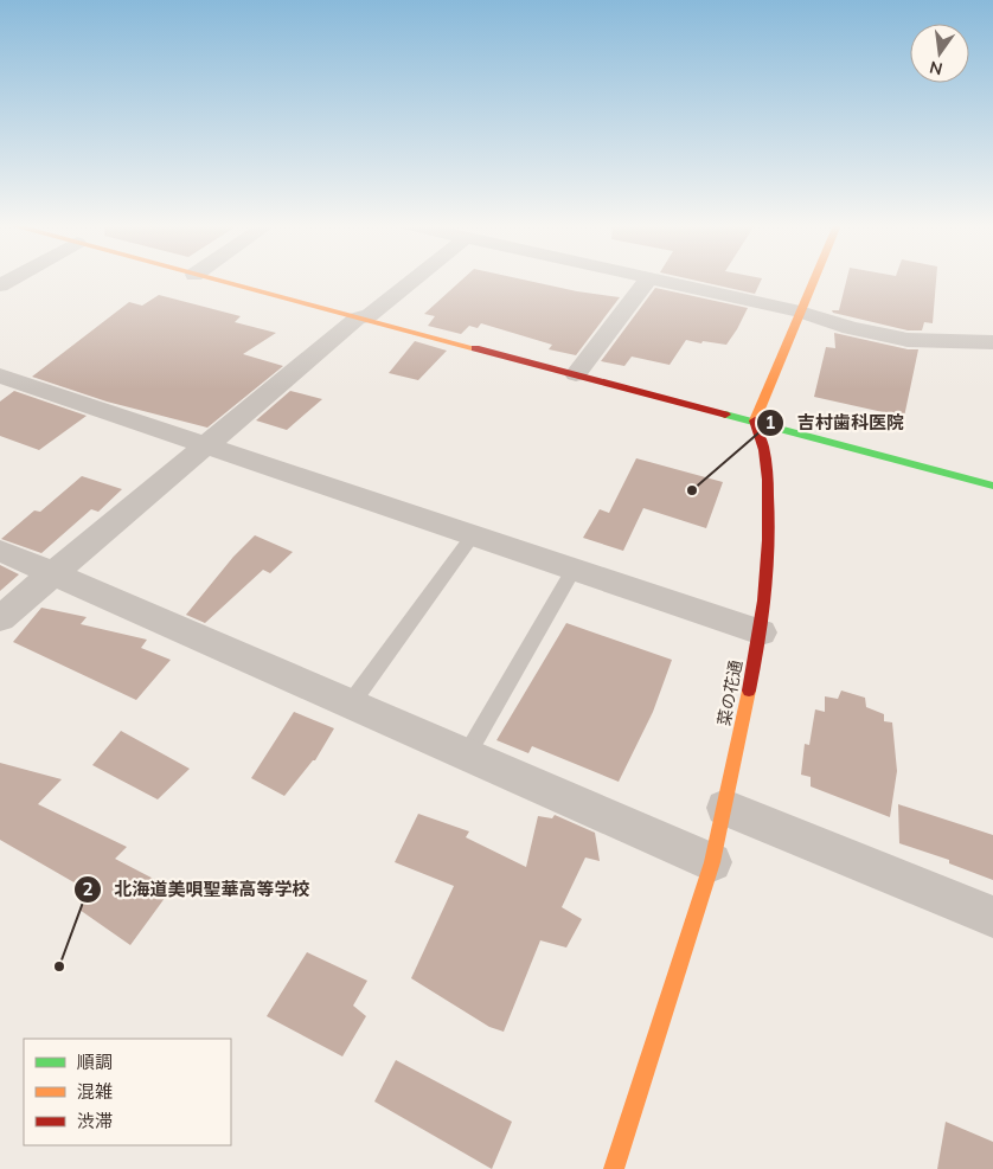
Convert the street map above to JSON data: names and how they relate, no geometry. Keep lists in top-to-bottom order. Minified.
{"streets":{"street":["菜の花通"]},"places":["吉村歯科医院","北海道美唄聖華高等学校"],"legend":["順調","混雑","渋滞"],"north":"bottom"}
